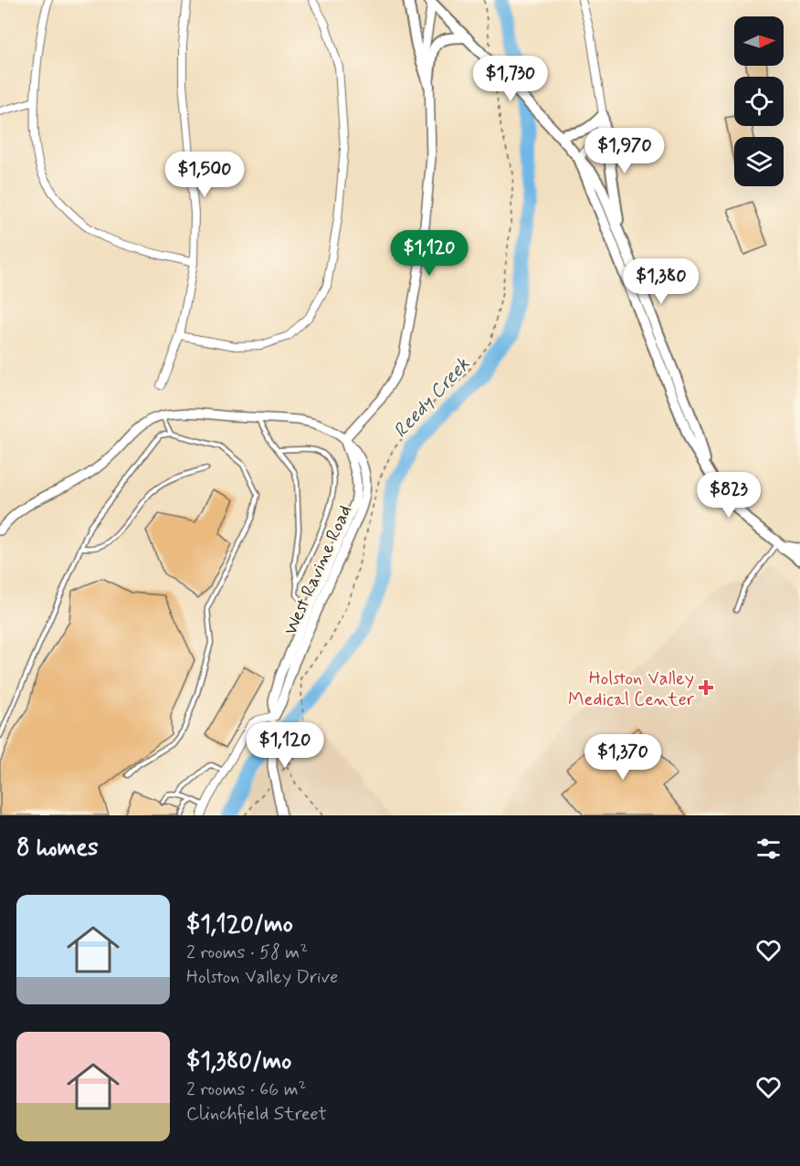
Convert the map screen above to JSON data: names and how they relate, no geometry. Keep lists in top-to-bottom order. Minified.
{"streets":{"street":["West Ravine Road"]},"water":["Reedy Creek"],"places":{"health":["Holston Valley Medical Center"]},"north":"right","page":{"price":["$1,730","$1,970","$1,500","$1,120","$1,380","$823","$1,120","$1,370"],"heading":"8 homes","list":[{"name":"$1,120/mo","note":"2 rooms · 58 m² · Holston Valley Drive"},{"name":"$1,380/mo","note":"2 rooms · 66 m² · Clinchfield Street"}]}}
